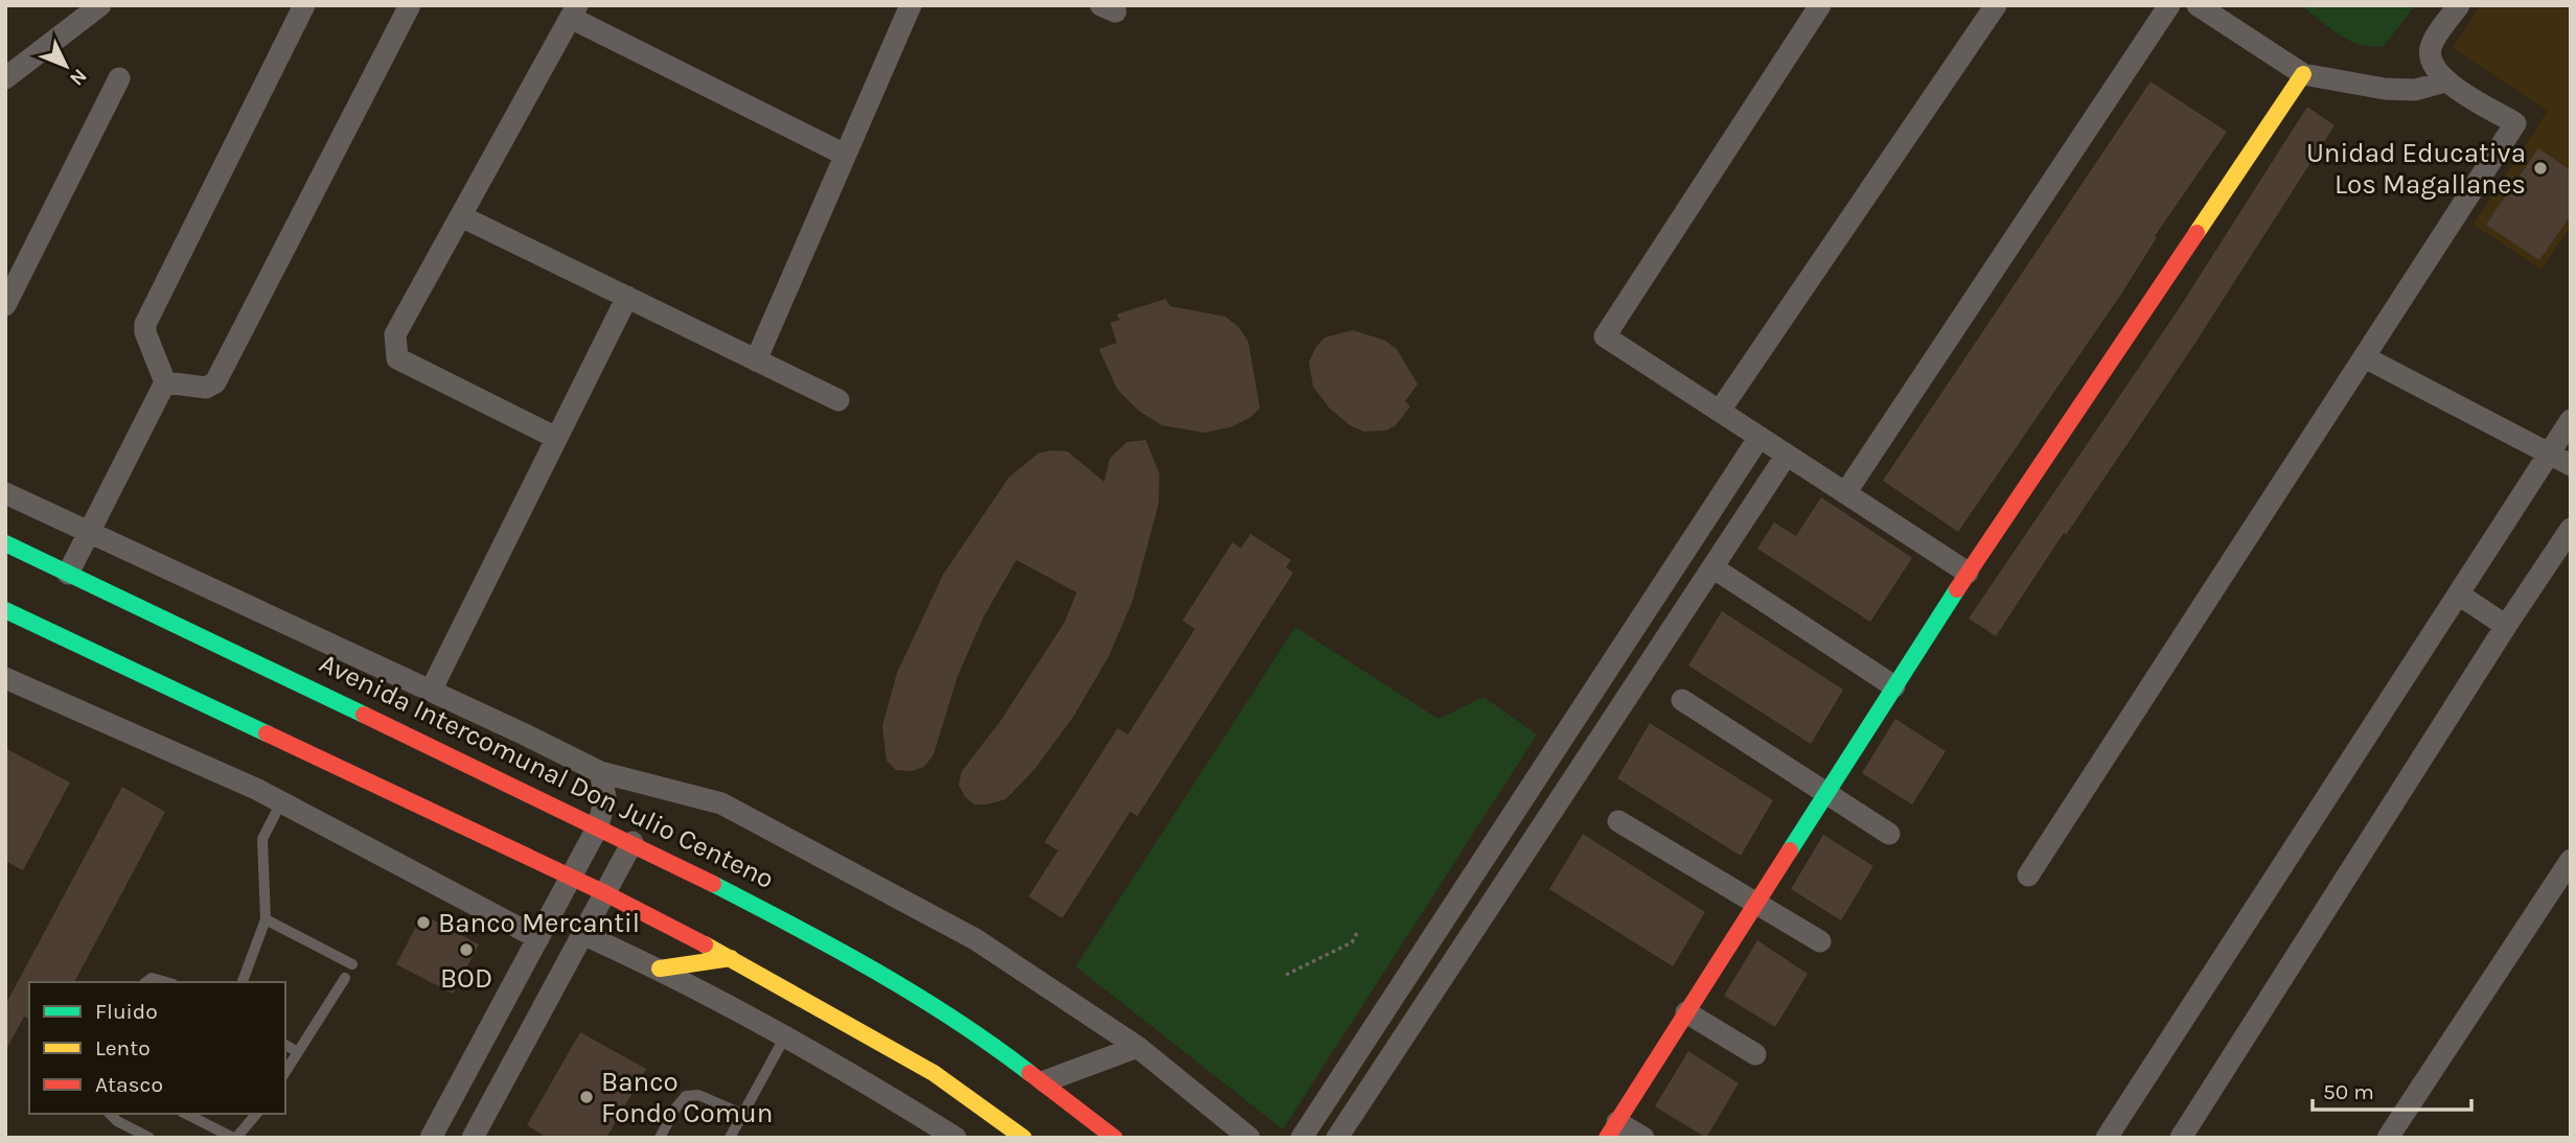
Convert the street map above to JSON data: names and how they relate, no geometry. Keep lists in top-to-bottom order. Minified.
{"streets":{"main road":["Avenida Intercomunal Don Julio Centeno"]},"places":["Unidad Educativa Los Magallanes","Banco Mercantil","BOD","Banco Fondo Comun"],"legend":["Fluido","Lento","Atasco"],"scale_bar":"50 m","north":"bottom right"}
